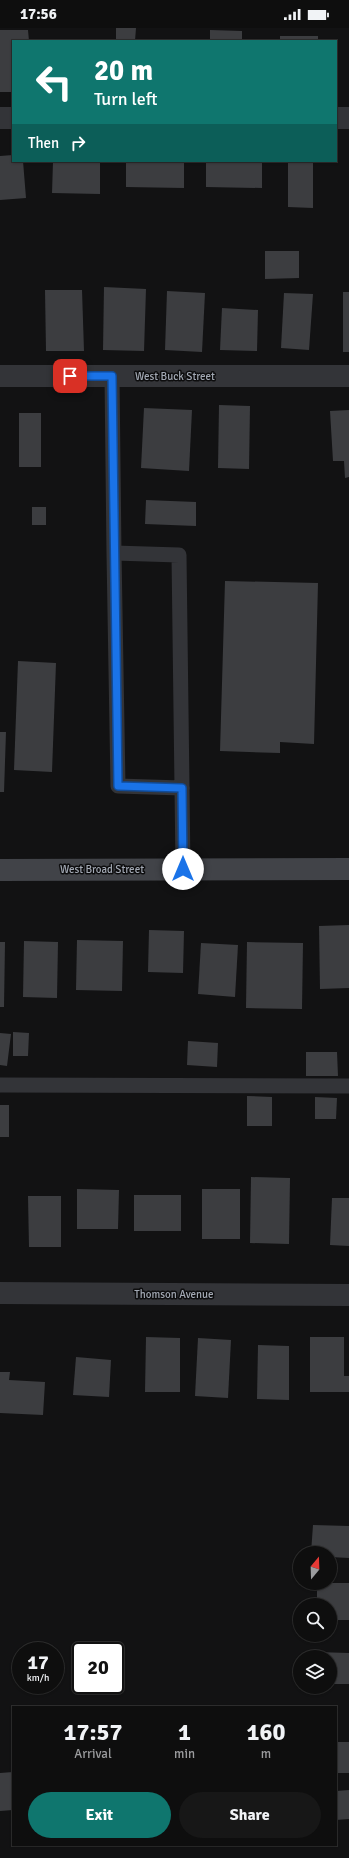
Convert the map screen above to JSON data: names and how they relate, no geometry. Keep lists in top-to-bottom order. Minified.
{"streets":{"main road":["West Broad Street"],"street":["West Buck Street","Thomson Avenue"]},"north":"top","page":{"status":"17:56","turn":["20 m","Turn left"],"then":"Then","speed":"17 km/h","limit":"20","eta":["17:57","Arrival","1","min","160","m"],"buttons":["Exit","Share"]}}
